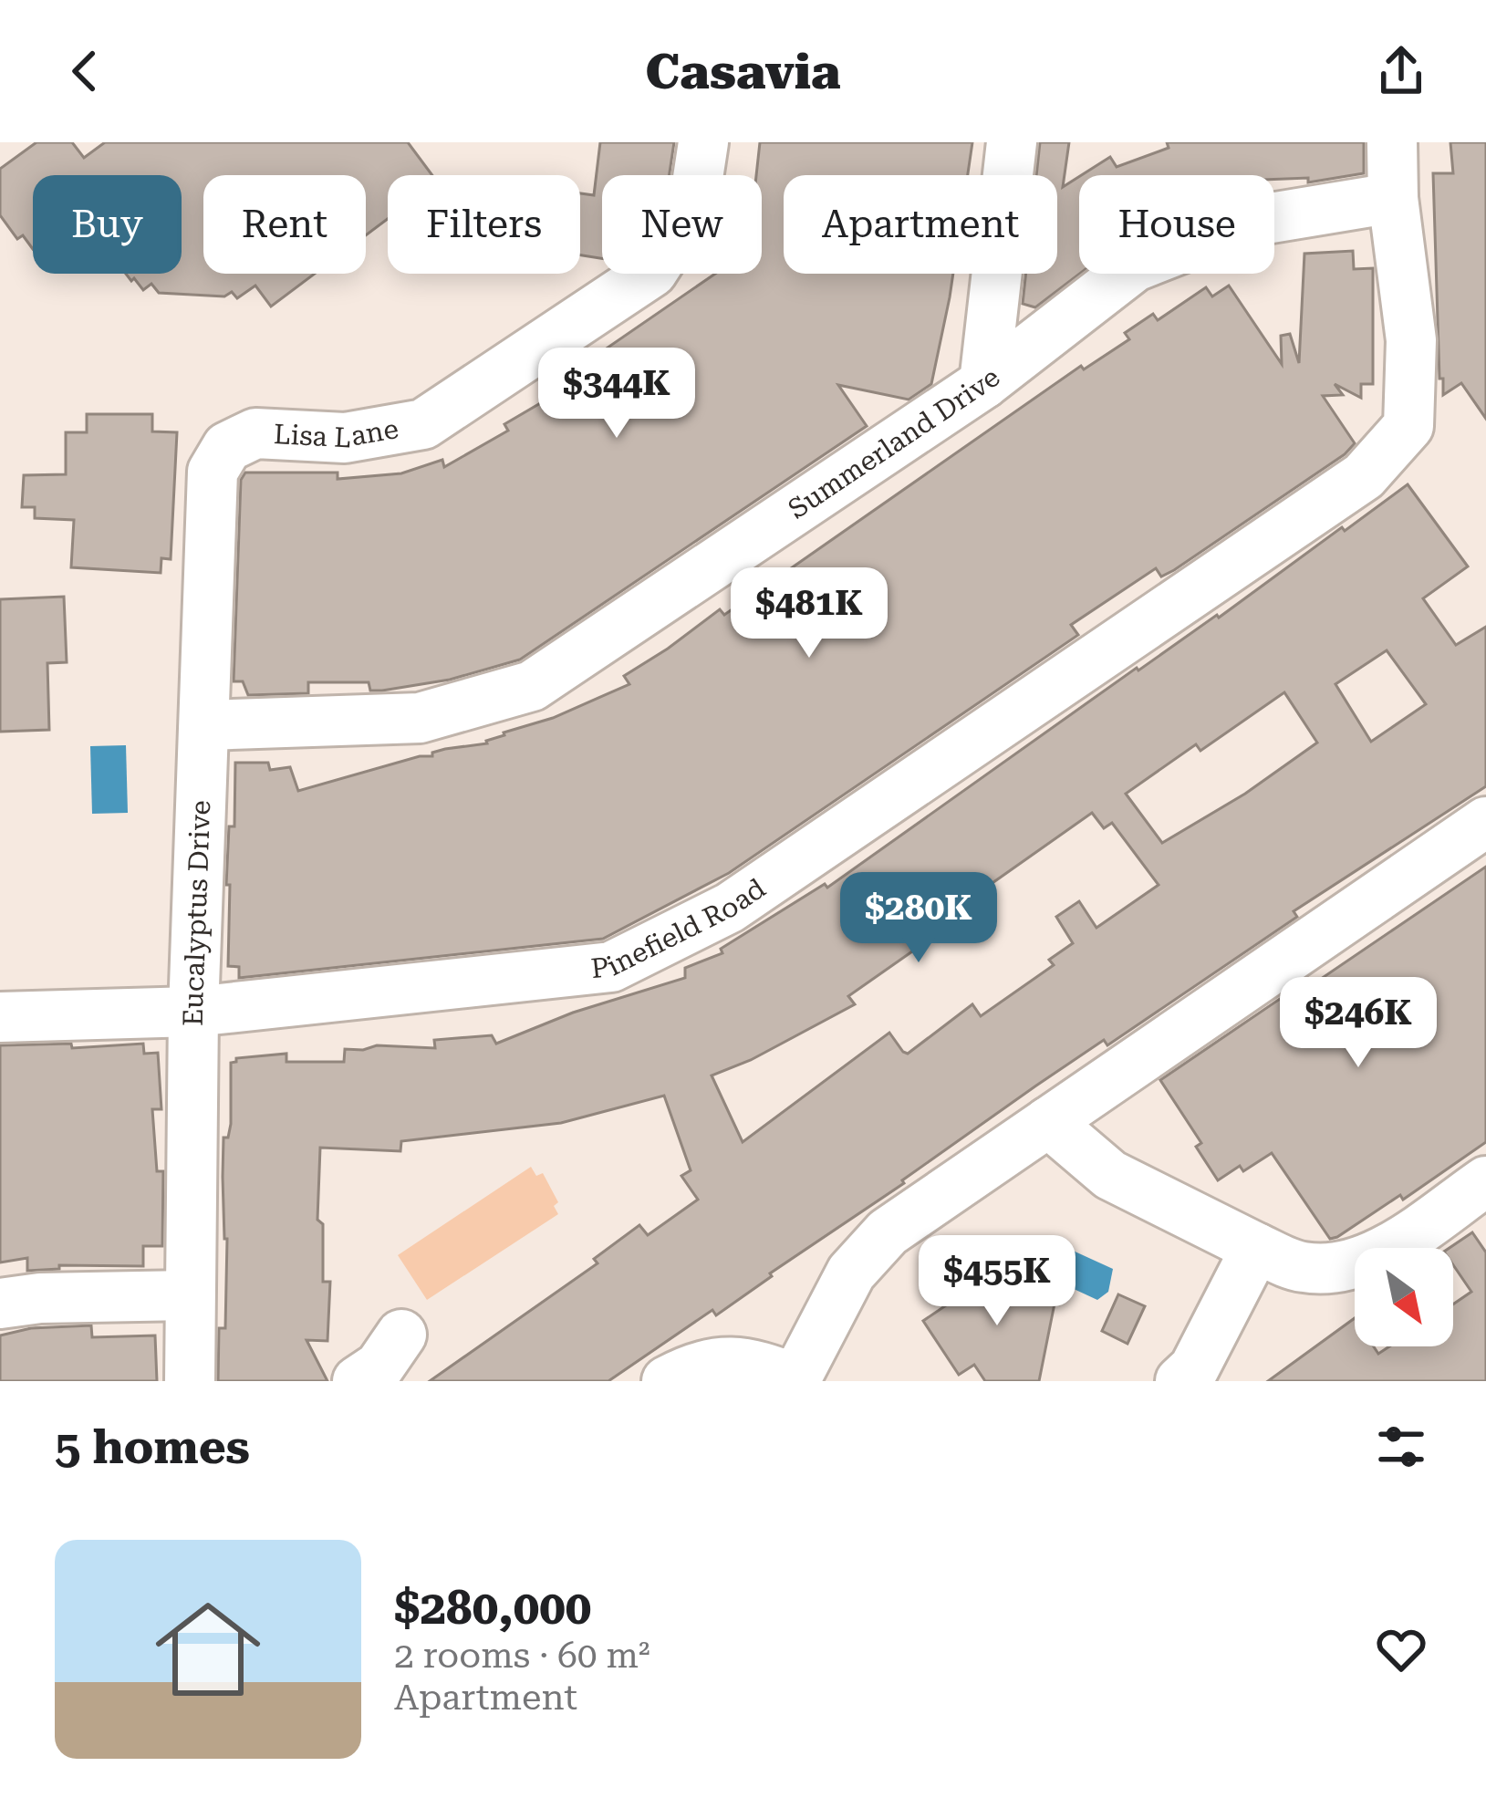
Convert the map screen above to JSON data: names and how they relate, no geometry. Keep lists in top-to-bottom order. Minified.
{"streets":{"lane":["Lisa Lane","Summerland Drive","Eucalyptus Drive","Pinefield Road"]},"crossings":[["Lisa Lane","Eucalyptus Drive"],["Summerland Drive","Eucalyptus Drive"],["Summerland Drive","Pinefield Road"],["Eucalyptus Drive","Pinefield Road"]],"north":"bottom right","page":{"header":"Casavia","chip":["Buy","Rent","Filters","New","Apartment","House"],"price":["$344K","$481K","$280K","$246K","$455K"],"heading":"5 homes","list":[{"name":"$280,000","note":"2 rooms · 60 m² · Apartment"}]}}
